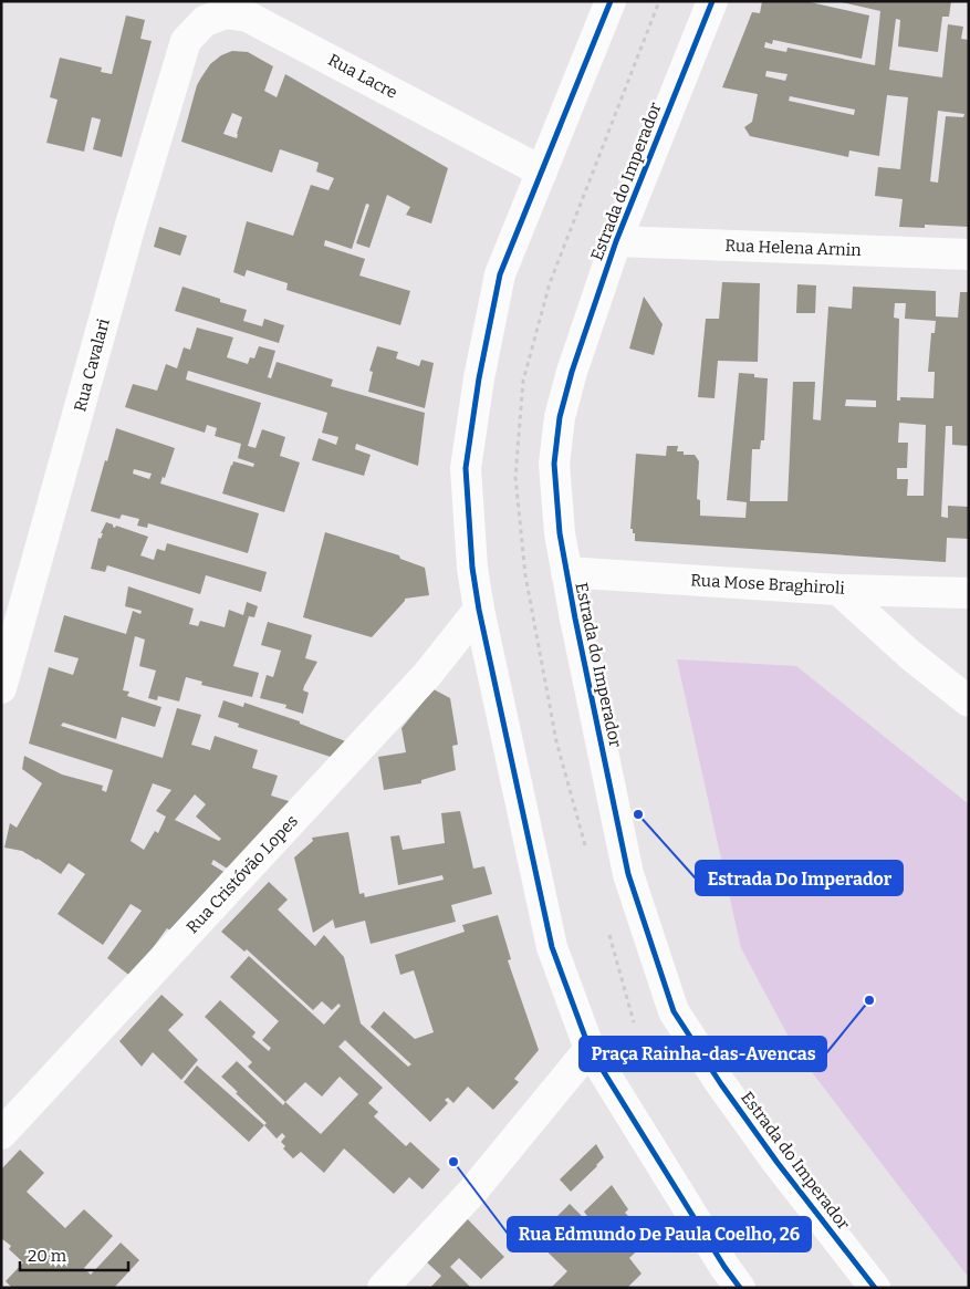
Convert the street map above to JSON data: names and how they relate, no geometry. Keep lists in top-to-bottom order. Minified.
{"streets":{"street":["Rua Lacre","Estrada do Imperador","Rua Helena Arnin","Rua Cavalari","Rua Mose Braghiroli","Rua Cristóvão Lopes"]},"crossings":[["Rua Lacre","Rua Cavalari"],["Estrada do Imperador","Rua Helena Arnin"],["Estrada do Imperador","Rua Mose Braghiroli"]],"places":["Estrada Do Imperador","Praça Rainha-das-Avencas","Rua Edmundo De Paula Coelho, 26"],"scale_bar":"20 m"}
